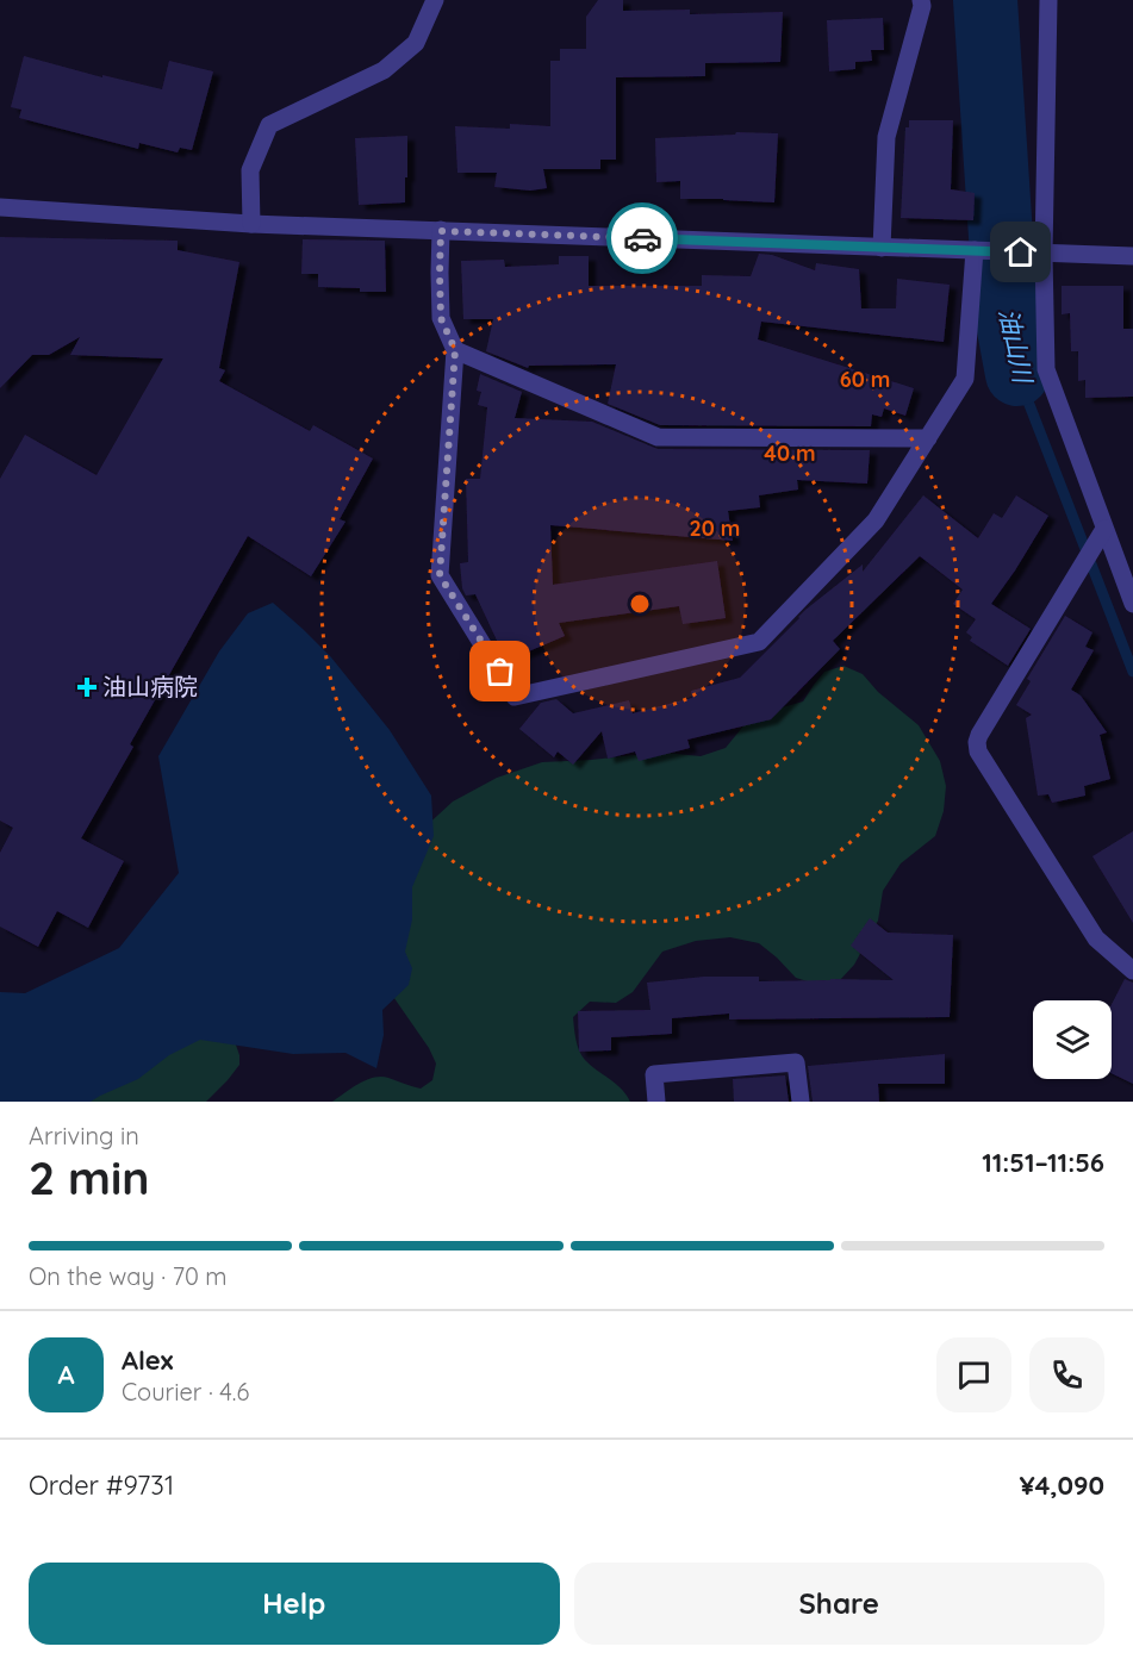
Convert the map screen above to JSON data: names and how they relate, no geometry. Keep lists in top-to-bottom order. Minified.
{"water":["油山川"],"places":{"health":["油山病院"]},"page":{"heading":["2 min","Arriving in","11:51–11:56"],"panel":["Alex","Courier · 4.6","Order #9731","¥4,090"],"bar":"On the way · 70 m","round":"A","buttons":["Help","Share"]},"rings":["60 m","40 m","20 m"]}
